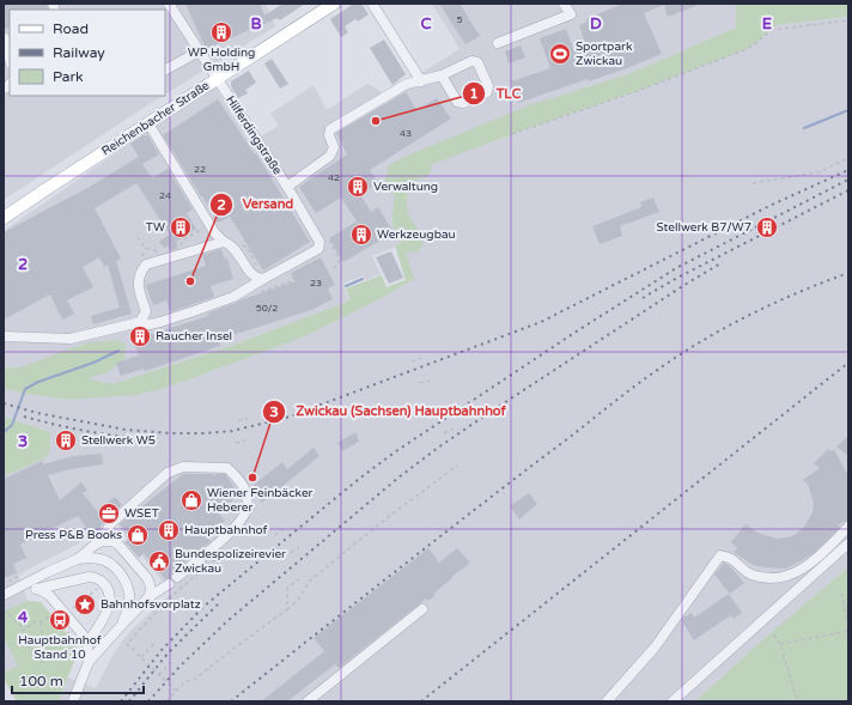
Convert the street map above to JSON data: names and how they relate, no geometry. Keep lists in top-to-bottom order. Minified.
{"streets":{"main road":["Reichenbacher Straße"],"street":["Hilferdingstraße"]},"crossings":[["Reichenbacher Straße","Hilferdingstraße"]],"places":{"building":["WP Holding GmbH","Verwaltung","TW","Stellwerk B7/W7","Werkzeugbau","Raucher Insel","Stellwerk W5","Hauptbahnhof"],"sports":["Sportpark Zwickau"],"other":["TLC","Versand","Zwickau (Sachsen) Hauptbahnhof"],"shop":["Wiener Feinbäcker Heberer","Press P&B Books"],"office":["WSET"],"public building":["Bundespolizeirevier Zwickau"],"place":["Bahnhofsvorplatz"],"bus stop":["Hauptbahnhof Stand 10"]},"house_numbers":["5","43","22","42","24","23","50/2"],"legend":["Road","Railway","Park"],"scale_bar":"100 m","grid":{"columns":["B","C","D","E"],"rows":["2","3","4"]}}
